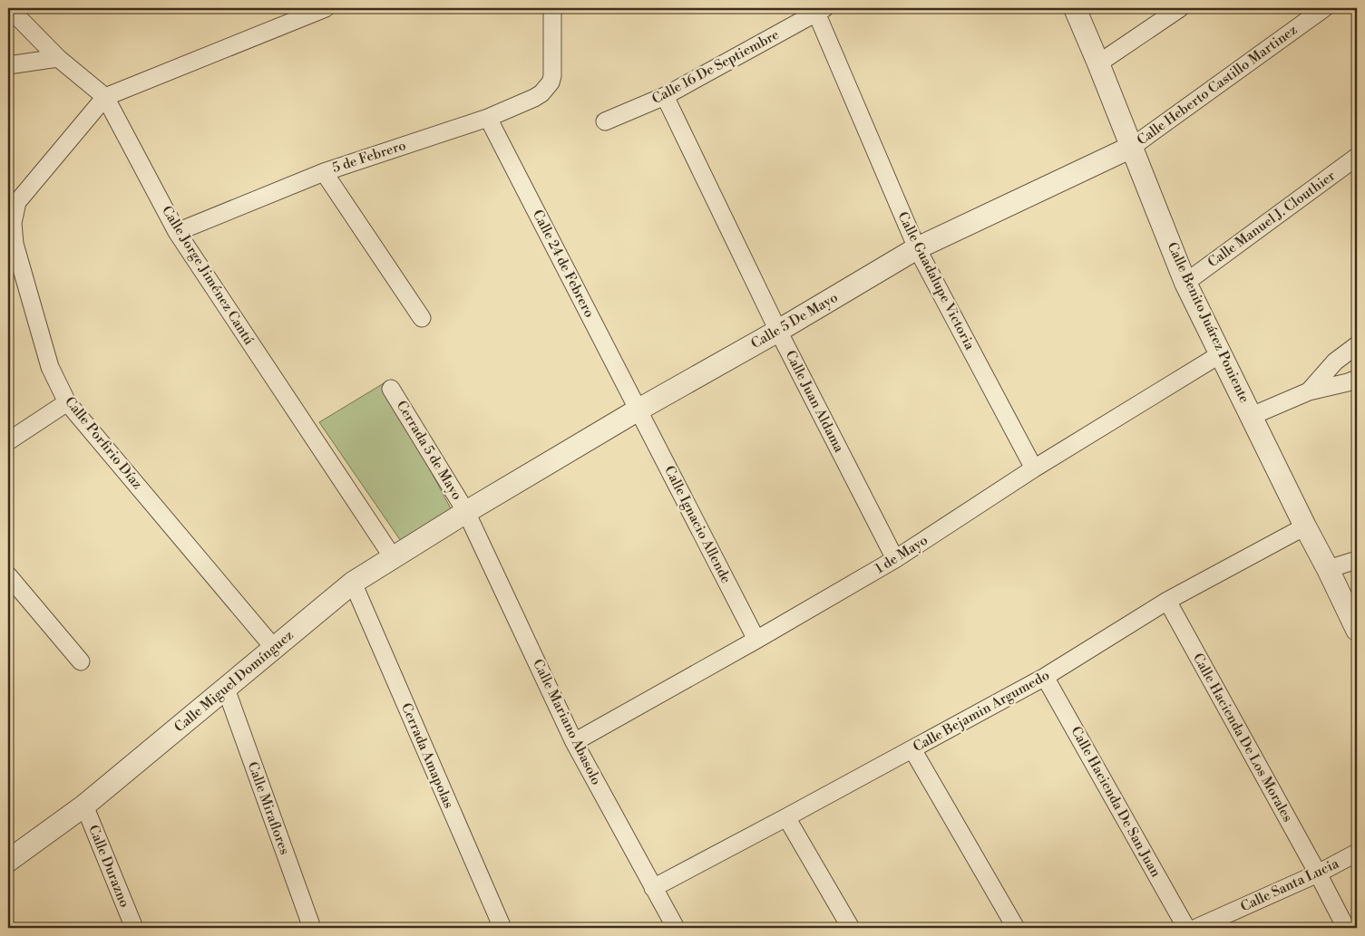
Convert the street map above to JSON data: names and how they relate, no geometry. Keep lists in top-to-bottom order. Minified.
{"streets":{"street":["Calle 16 De Septiembre","Calle Heberto Castillo Martinez","5 de Febrero","Calle Manuel J. Clouthier","Calle 24 de Febrero","Calle Jorge Jiménez Cantú","Calle Guadalupe Victoria","Calle 5 De Mayo","Calle Benito Juárez Poniente","Calle Juan Aldama","Calle Porfirio Díaz","Cerrada 5 de Mayo","Calle Ignacio Allende","1 de Mayo","Calle Miguel Domínguez","Calle Bejamin Argumedo","Calle Mariano Abasolo","Calle Hacienda De Los Morales","Cerrada Amapolas","Calle Hacienda De San Juan","Calle Miraflores","Calle Durazno","Calle Santa Lucia"]},"crossings":[["Calle 16 De Septiembre","Calle Guadalupe Victoria"],["Calle 16 De Septiembre","Calle Juan Aldama"],["Calle Heberto Castillo Martinez","Calle 5 De Mayo"],["Calle Heberto Castillo Martinez","Calle Benito Juárez Poniente"],["5 de Febrero","Calle 24 de Febrero"],["5 de Febrero","Calle Jorge Jiménez Cantú"],["Calle Manuel J. Clouthier","Calle Benito Juárez Poniente"],["Calle 24 de Febrero","Calle 5 De Mayo"],["Calle 24 de Febrero","Calle Ignacio Allende"],["Calle Jorge Jiménez Cantú","Calle Porfirio Díaz"],["Calle Jorge Jiménez Cantú","Calle Miguel Domínguez"],["Calle Guadalupe Victoria","Calle 5 De Mayo"],["Calle Guadalupe Victoria","1 de Mayo"],["Calle 5 De Mayo","Calle Benito Juárez Poniente"],["Calle 5 De Mayo","Calle Juan Aldama"],["Calle 5 De Mayo","Cerrada 5 de Mayo"],["Calle 5 De Mayo","Calle Ignacio Allende"],["Calle 5 De Mayo","Calle Miguel Domínguez"],["Calle 5 De Mayo","Calle Mariano Abasolo"],["Calle Benito Juárez Poniente","1 de Mayo"],["Calle Benito Juárez Poniente","Calle Bejamin Argumedo"],["Calle Juan Aldama","1 de Mayo"],["Calle Porfirio Díaz","Calle Miguel Domínguez"],["Cerrada 5 de Mayo","Calle Miguel Domínguez"],["Cerrada 5 de Mayo","Calle Mariano Abasolo"],["Calle Ignacio Allende","1 de Mayo"],["1 de Mayo","Calle Mariano Abasolo"],["Calle Miguel Domínguez","Calle Mariano Abasolo"],["Calle Miguel Domínguez","Cerrada Amapolas"],["Calle Miguel Domínguez","Calle Miraflores"],["Calle Miguel Domínguez","Calle Durazno"],["Calle Bejamin Argumedo","Calle Mariano Abasolo"],["Calle Bejamin Argumedo","Calle Hacienda De Los Morales"],["Calle Bejamin Argumedo","Calle Hacienda De San Juan"],["Calle Hacienda De Los Morales","Calle Santa Lucia"]]}
